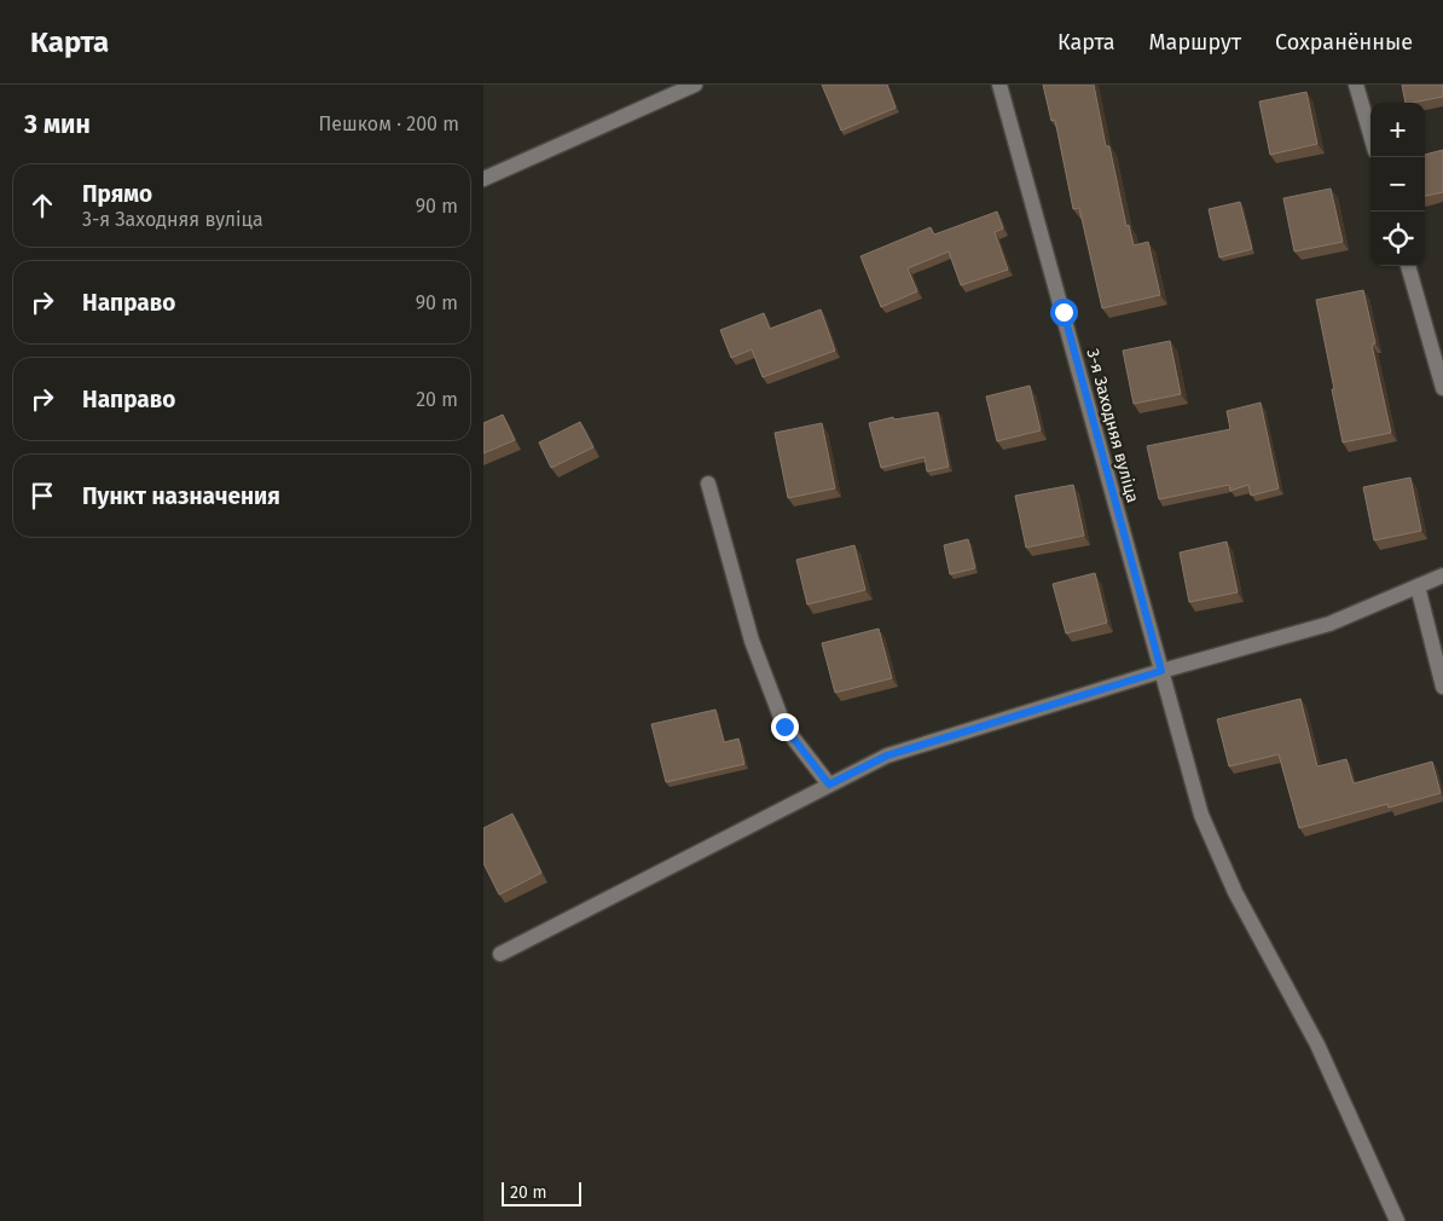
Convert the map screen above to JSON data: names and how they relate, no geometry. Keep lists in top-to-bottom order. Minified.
{"streets":{"street":["3-я Заходняя вуліца"]},"scale_bar":"20 m","page":{"header":"Карта","nav":["Карта","Маршрут","Сохранённые"],"heading":["3 мин","Пешком · 200 m"],"map_buttons":["+","−"],"list":[["Прямо","3-я Заходняя вуліца","90 m"],["Направо","90 m"],["Направо","20 m"],"Пункт назначения"],"scale":"20 m"}}
